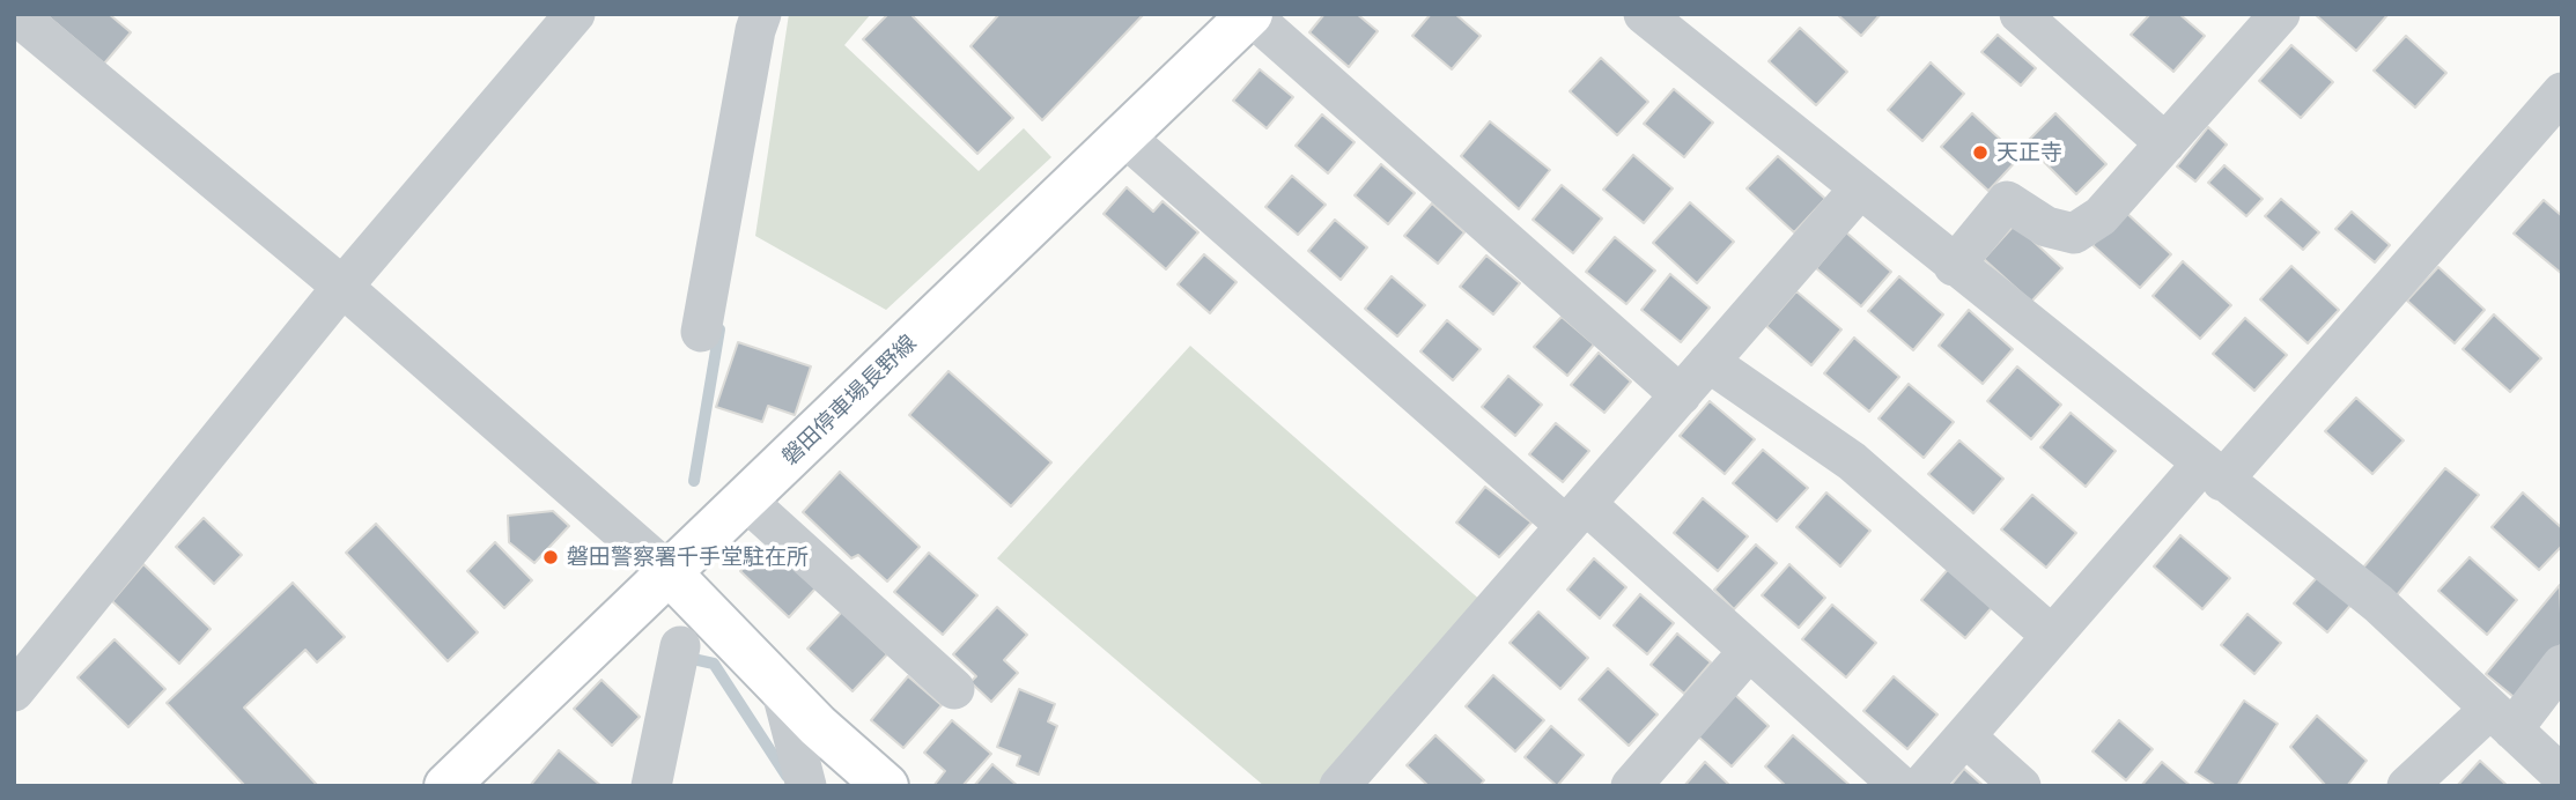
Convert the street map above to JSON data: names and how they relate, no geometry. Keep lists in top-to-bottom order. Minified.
{"streets":{"main road":["磐田停車場長野線"]},"places":["天正寺","磐田警察署千手堂駐在所"]}
